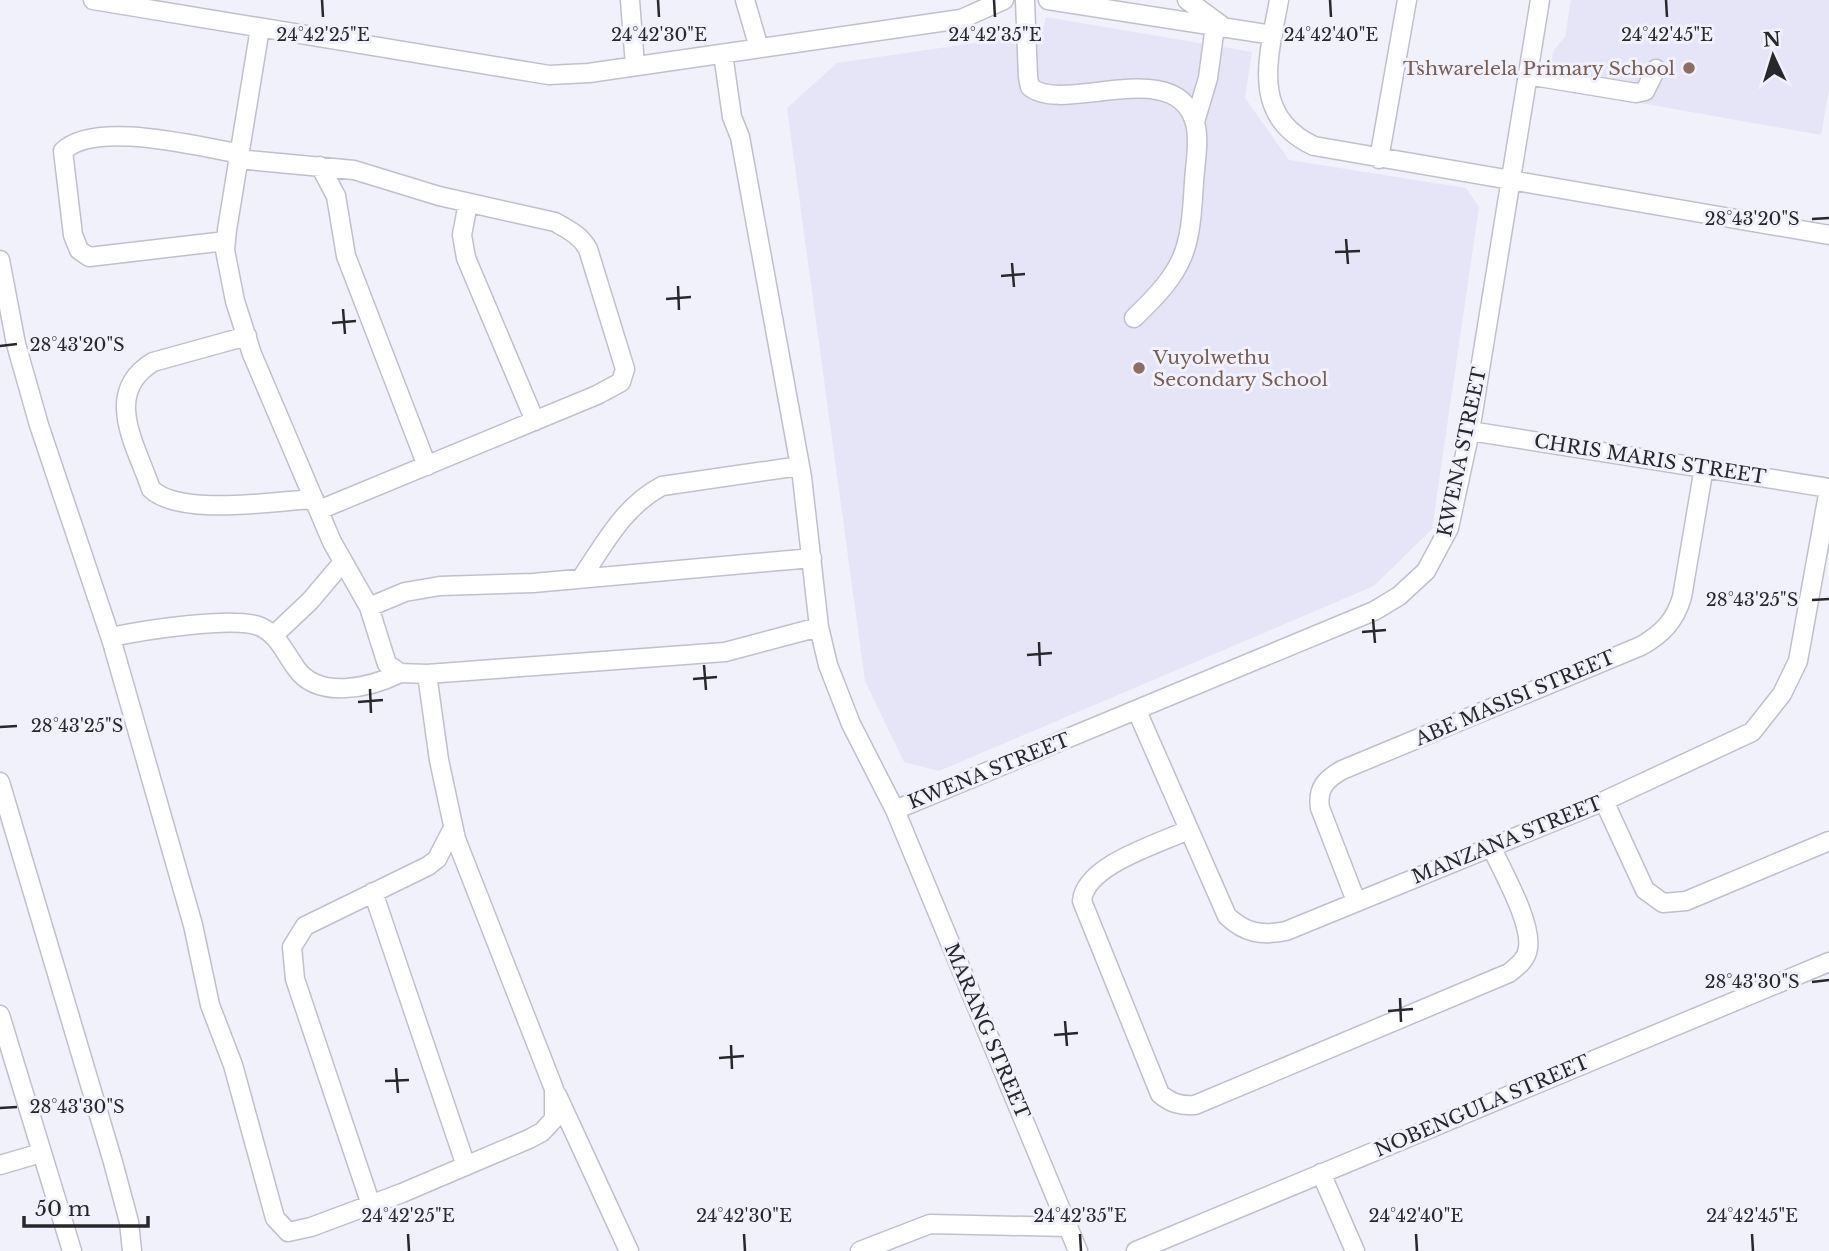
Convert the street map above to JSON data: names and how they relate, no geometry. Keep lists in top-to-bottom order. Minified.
{"streets":{"street":["KWENA STREET","CHRIS MARIS STREET","ABE MASISI STREET","MANZANA STREET","MARANG STREET","NOBENGULA STREET"]},"crossings":[["KWENA STREET","CHRIS MARIS STREET"],["KWENA STREET","MANZANA STREET"],["KWENA STREET","MARANG STREET"],["CHRIS MARIS STREET","ABE MASISI STREET"],["CHRIS MARIS STREET","MANZANA STREET"],["ABE MASISI STREET","MANZANA STREET"]],"places":["Tshwarelela Primary School","Vuyolwethu Secondary School"],"scale_bar":"50 m","north":"top","coordinates":["24°42'25\"E","24°42'30\"E","24°42'35\"E","24°42'40\"E","24°42'45\"E","28°43'20\"S","28°43'25\"S","28°43'30\"S"]}
